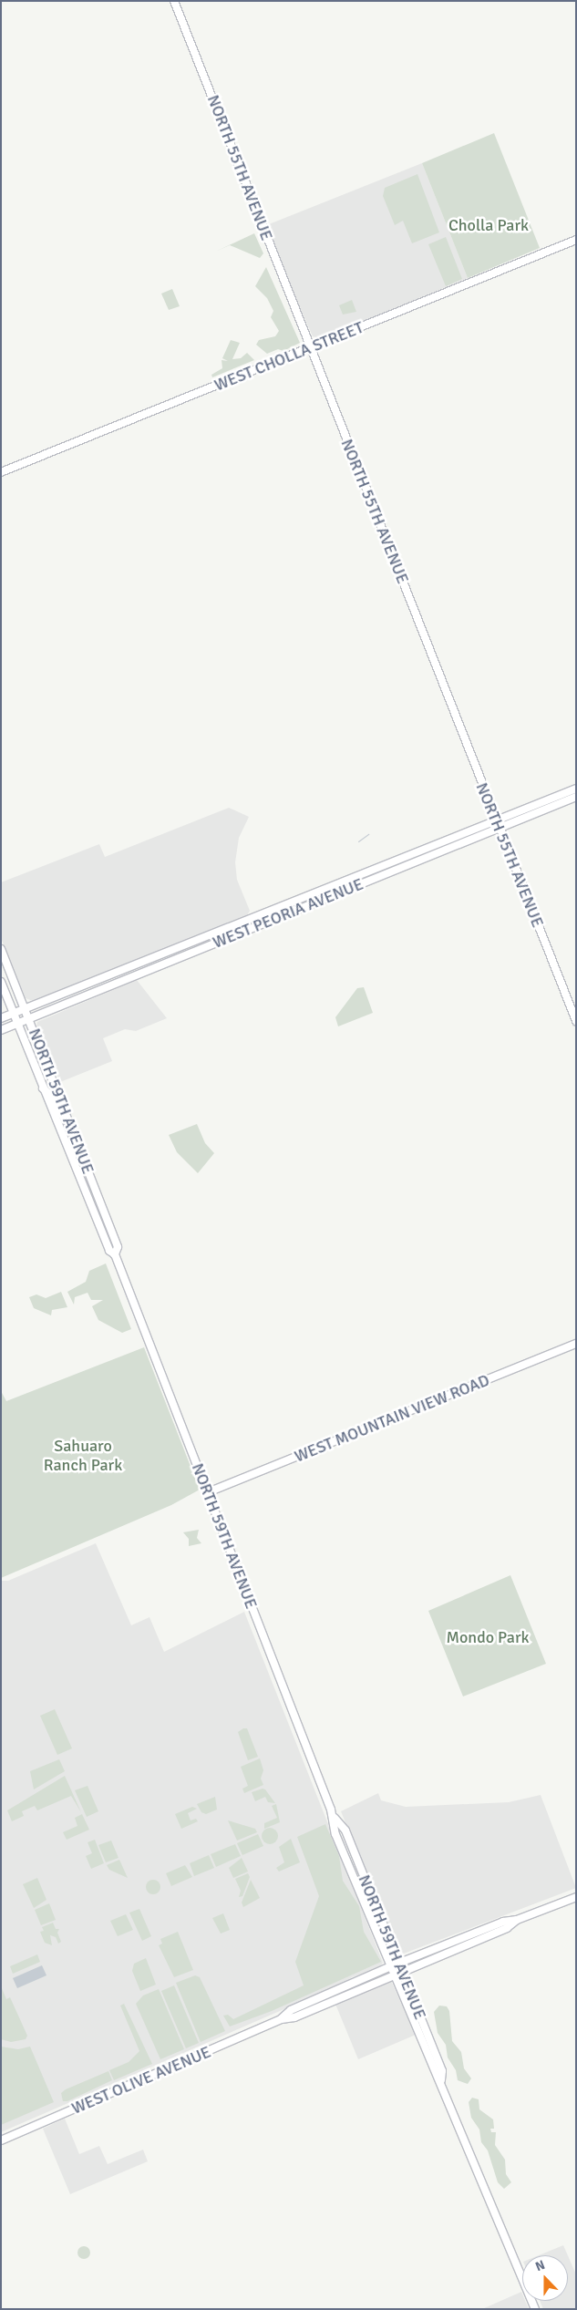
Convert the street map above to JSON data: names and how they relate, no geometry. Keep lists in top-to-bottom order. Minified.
{"streets":{"main road":["NORTH 55TH AVENUE","WEST CHOLLA STREET","WEST PEORIA AVENUE","NORTH 59TH AVENUE","WEST MOUNTAIN VIEW ROAD","WEST OLIVE AVENUE"]},"crossings":[["NORTH 55TH AVENUE","WEST CHOLLA STREET"],["NORTH 55TH AVENUE","WEST PEORIA AVENUE"],["WEST PEORIA AVENUE","NORTH 59TH AVENUE"],["NORTH 59TH AVENUE","WEST MOUNTAIN VIEW ROAD"],["NORTH 59TH AVENUE","WEST OLIVE AVENUE"]],"parks":["Cholla Park","Sahuaro Ranch Park","Mondo Park"],"north":"top"}
